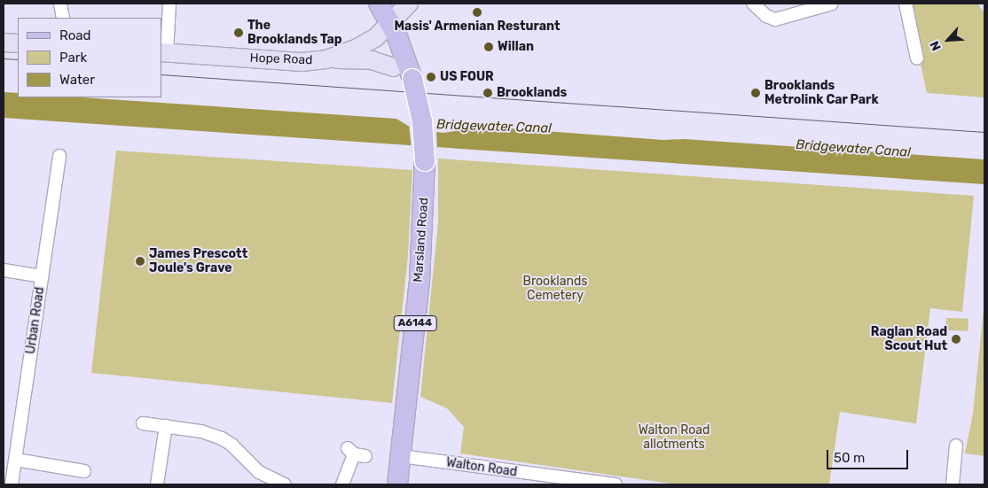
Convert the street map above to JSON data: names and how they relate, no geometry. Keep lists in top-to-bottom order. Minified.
{"streets":{"main road":["Marsland Road","A6144"],"street":["Hope Road","Urban Road","Walton Road"]},"crossings":[["Hope Road","Marsland Road"],["Marsland Road","Walton Road"]],"water":["Bridgewater Canal"],"parks":["Brooklands Cemetery","Walton Road allotments"],"places":["Masis' Armenian Resturant","The Brooklands Tap","Willan","US FOUR","Brooklands","Brooklands Metrolink Car Park","James Prescott Joule's Grave","Raglan Road Scout Hut"],"legend":["Road","Park","Water"],"scale_bar":"50 m","north":"bottom left"}
